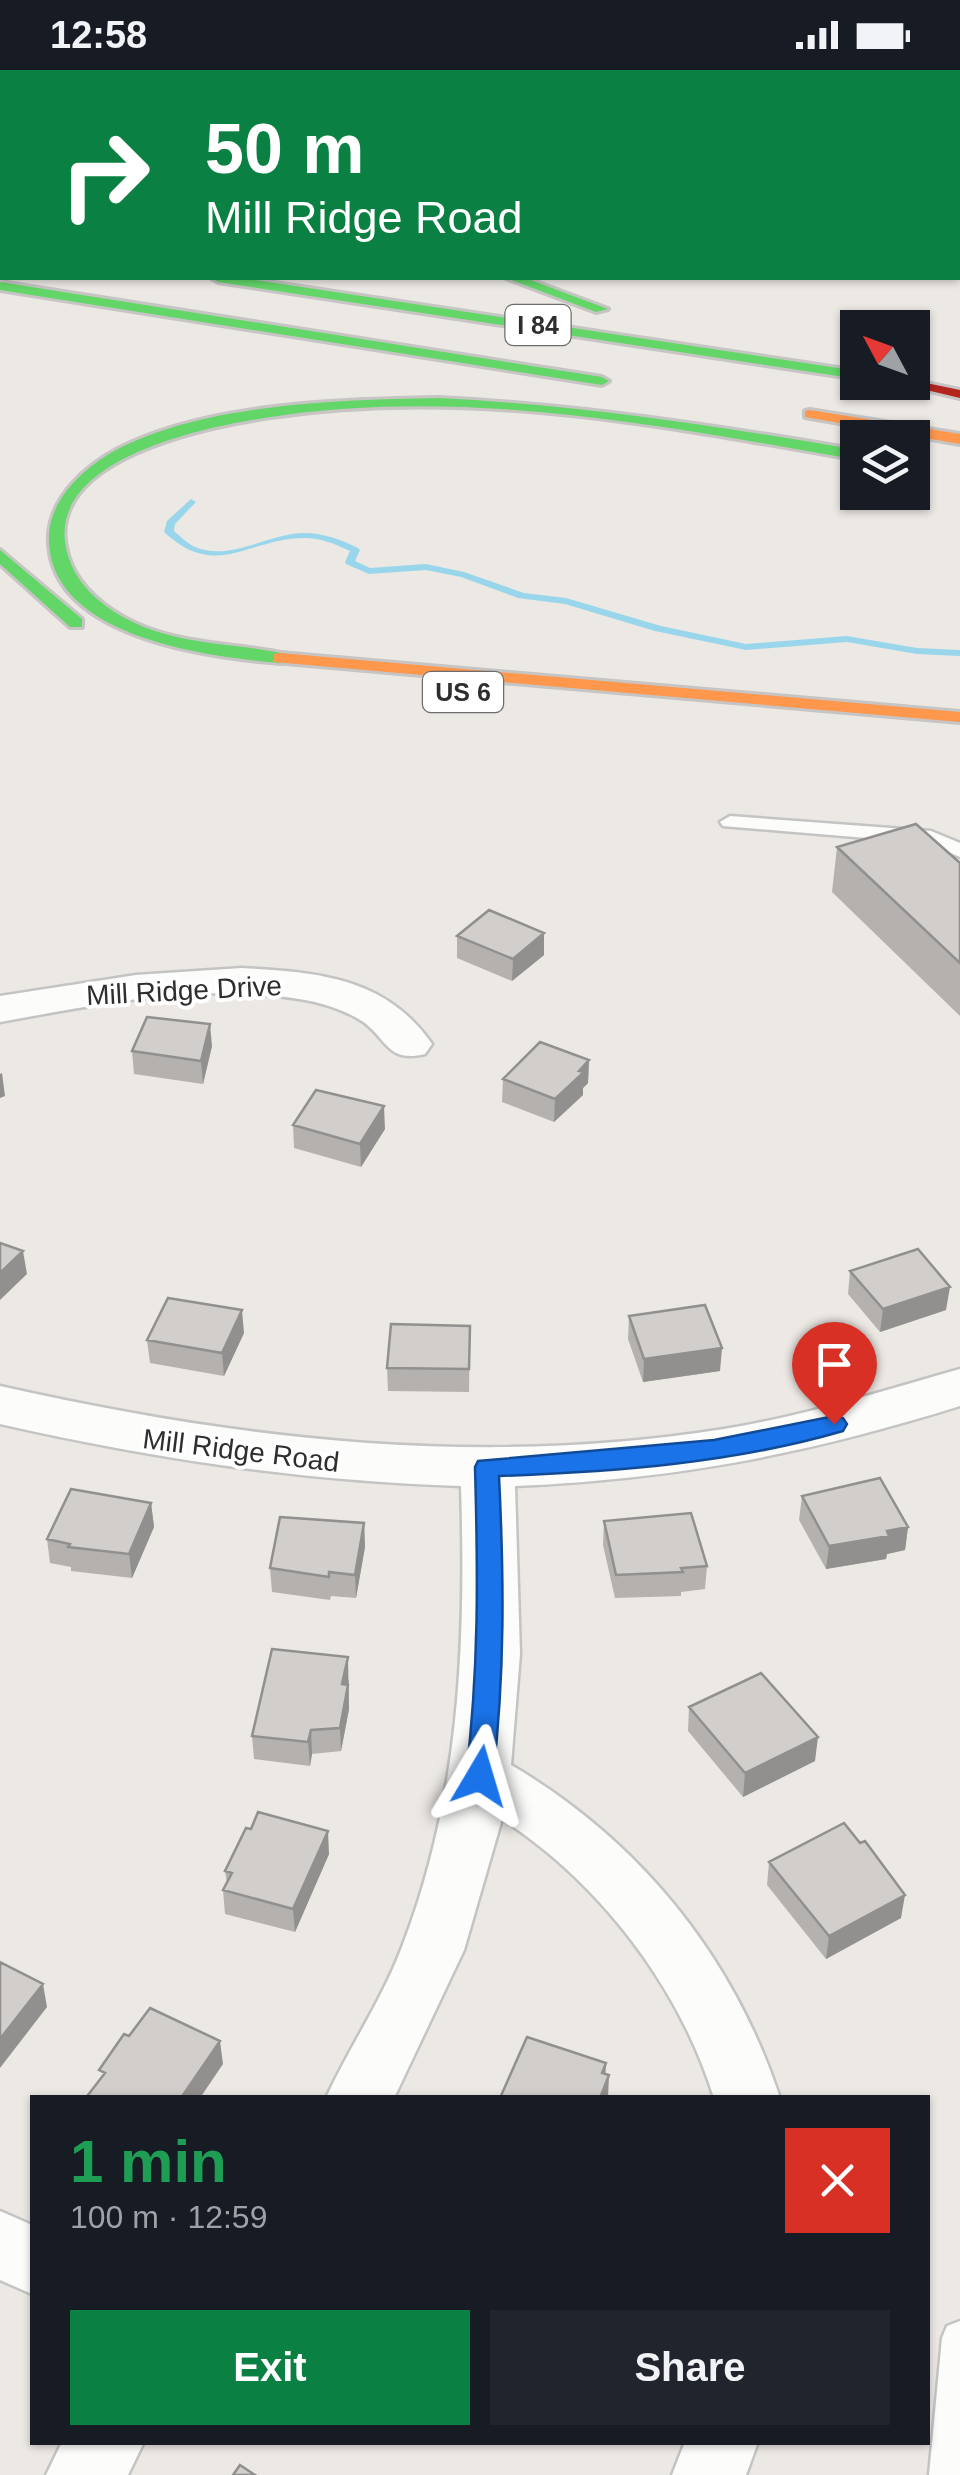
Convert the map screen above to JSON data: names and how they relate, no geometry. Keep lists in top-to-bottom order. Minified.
{"streets":{"highway":["I 84","US 6"],"street":["Mill Ridge Drive","Mill Ridge Road"]},"north":"top left","page":{"status":"12:58","turn":["50 m","Mill Ridge Road"],"heading":["1 min","100 m · 12:59"],"buttons":["Exit","Share"]}}
